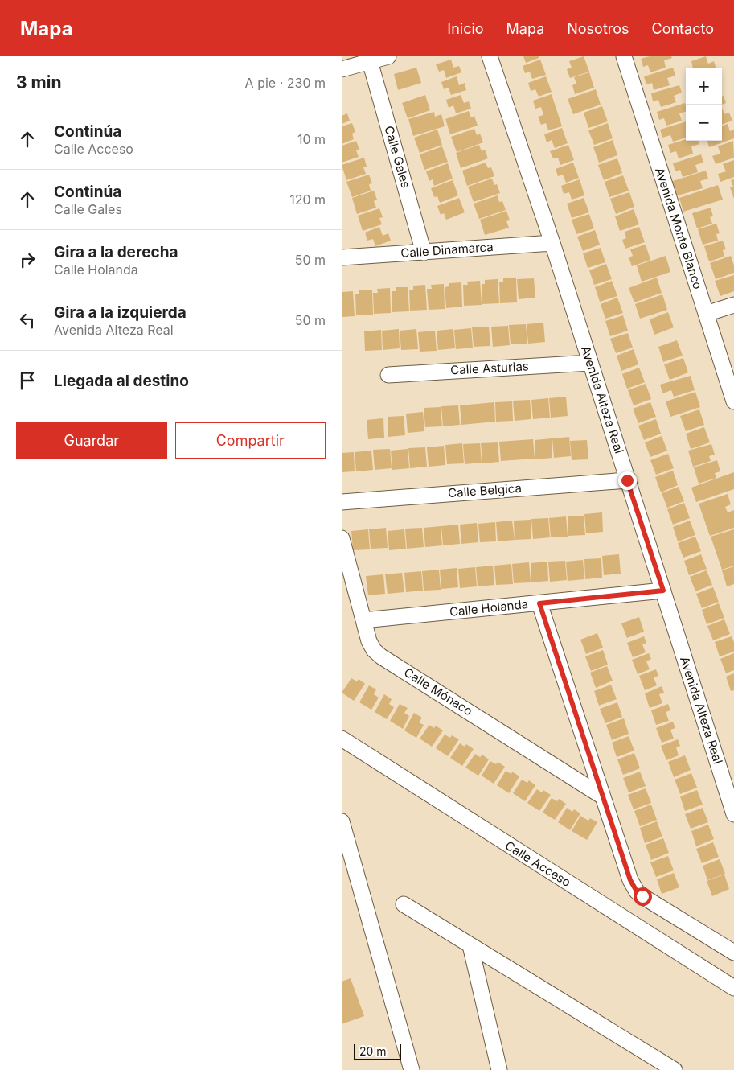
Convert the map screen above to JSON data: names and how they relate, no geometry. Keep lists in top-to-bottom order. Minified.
{"streets":{"street":["Calle Gales","Avenida Monte Blanco","Calle Dinamarca","Calle Asturias","Avenida Alteza Real","Calle Belgica","Calle Holanda","Calle Mónaco","Calle Acceso"]},"crossings":[["Calle Gales","Calle Dinamarca"],["Calle Dinamarca","Avenida Alteza Real"],["Calle Asturias","Avenida Alteza Real"],["Avenida Alteza Real","Calle Belgica"],["Avenida Alteza Real","Calle Holanda"],["Calle Holanda","Calle Mónaco"]],"scale_bar":"20 m","page":{"header":"Mapa","nav":["Inicio","Mapa","Nosotros","Contacto"],"heading":["3 min","A pie · 230 m"],"map_buttons":["+","−"],"list":[["Continúa","Calle Acceso","10 m"],["Continúa","Calle Gales","120 m"],["Gira a la derecha","Calle Holanda","50 m"],["Gira a la izquierda","Avenida Alteza Real","50 m"],"Llegada al destino"],"buttons":["Guardar","Compartir"],"scale":"20 m"}}
